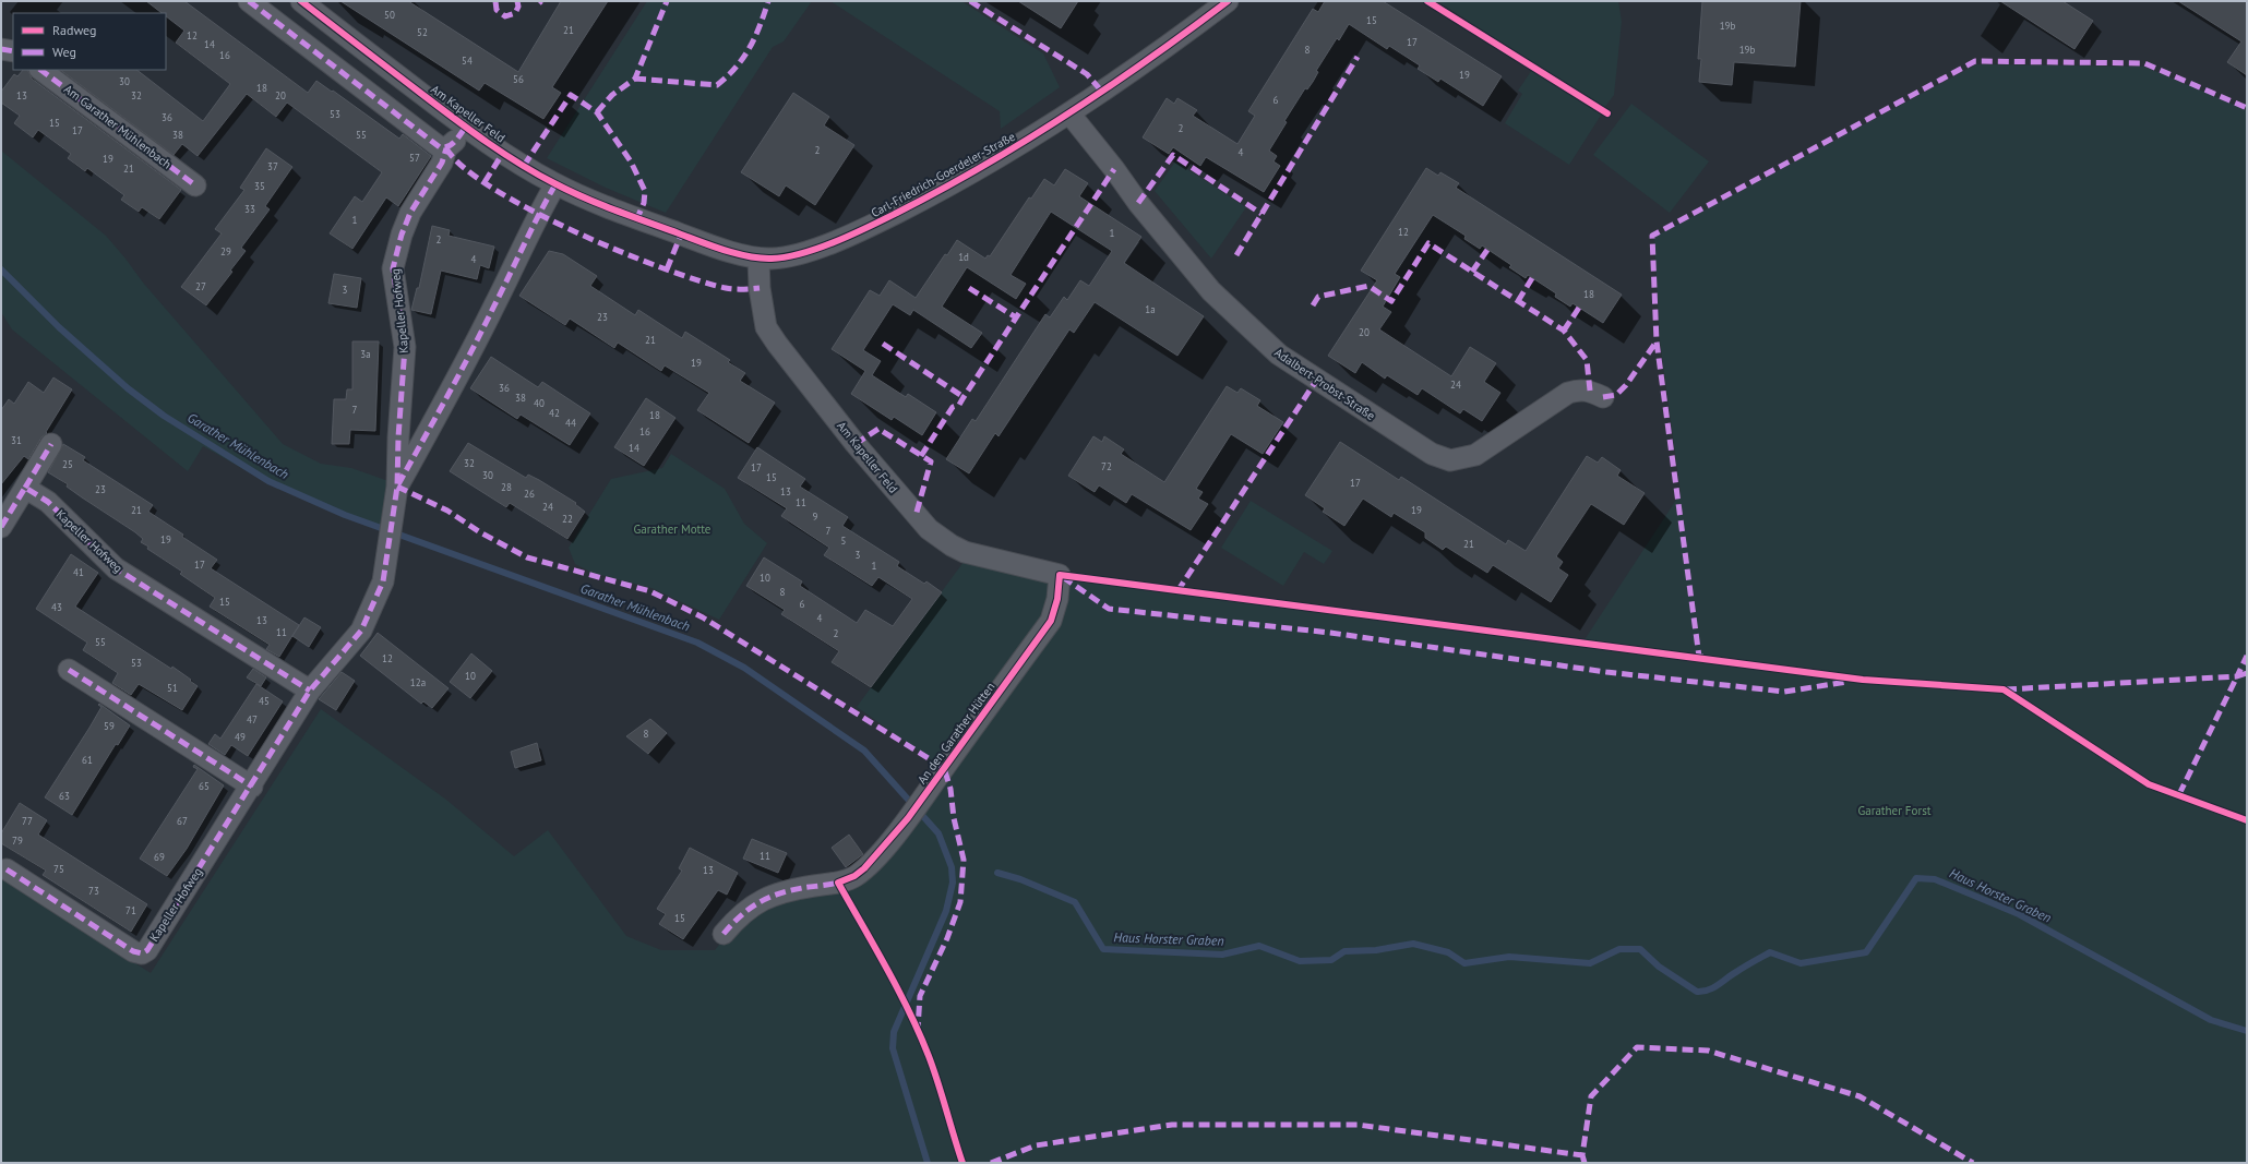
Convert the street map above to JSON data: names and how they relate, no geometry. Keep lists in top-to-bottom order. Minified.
{"streets":{"street":["Am Kapeller Feld","Am Garather Mühlenbach","Carl-Friedrich-Goerdeler-Straße","Kapeller Hofweg","Adalbert-Probst-Straße","An den Garather Hütten"]},"crossings":[["Am Kapeller Feld","Carl-Friedrich-Goerdeler-Straße"],["Am Kapeller Feld","Kapeller Hofweg"],["Am Kapeller Feld","An den Garather Hütten"],["Carl-Friedrich-Goerdeler-Straße","Adalbert-Probst-Straße"]],"water":["Garather Mühlenbach","Haus Horster Graben"],"parks":["Garather Motte","Garather Forst"],"house_numbers":["50","15","19b","21","52","12","17","14","8","19b","16","54","19","56","30","18","13","32","20","6","53","36","15","2","17","38","55","2","4","57","19","37","21","35","33","1","12","1","2","29","1d","4","27","3","18","1a","23","20","21","3a","19","24","36","38","40","7","42","18","44","16","31","14","32","25","72","17","30","15","17","28","23","13","26","11","24","21","19","9","22","7","19","5","21","3","17","1","41","10","8","15","6","43","4","13","11","2","55","12","53","10","12a","51","45","47","59","8","49","61","65","63","77","67","79","11","69","75","13","73","71","15"],"legend":["Radweg","Weg"]}
